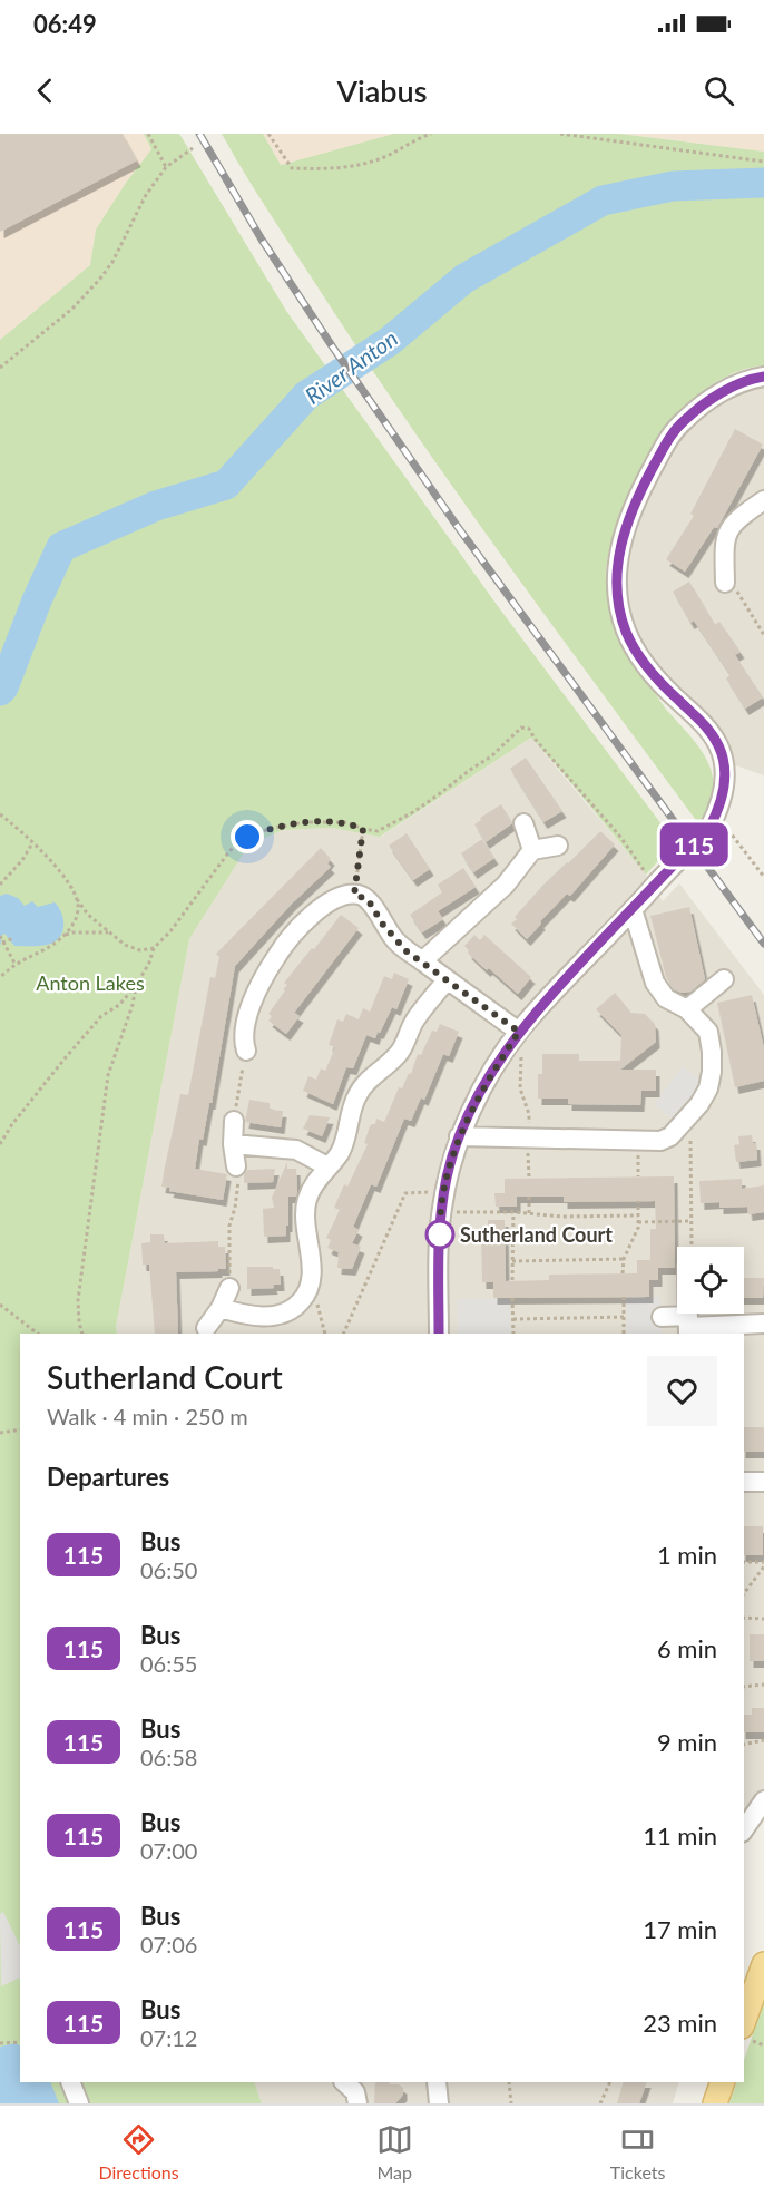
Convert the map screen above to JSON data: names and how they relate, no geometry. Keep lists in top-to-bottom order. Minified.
{"water":["River Anton"],"parks":["Anton Lakes"],"places":["Sutherland Court"],"lines":["bus line 115"],"page":{"status":"06:49","header":"Viabus","on_map":"115","heading":[["Sutherland Court","Walk · 4 min · 250 m"],"Departures"],"list":[{"mark":"115","name":"Bus","note":"06:50","value":"1 min"},{"mark":"115","name":"Bus","note":"06:55","value":"6 min"},{"mark":"115","name":"Bus","note":"06:58","value":"9 min"},{"mark":"115","name":"Bus","note":"07:00","value":"11 min"},{"mark":"115","name":"Bus","note":"07:06","value":"17 min"},{"mark":"115","name":"Bus","note":"07:12","value":"23 min"}],"tabs":["Directions","Map","Tickets"]}}
